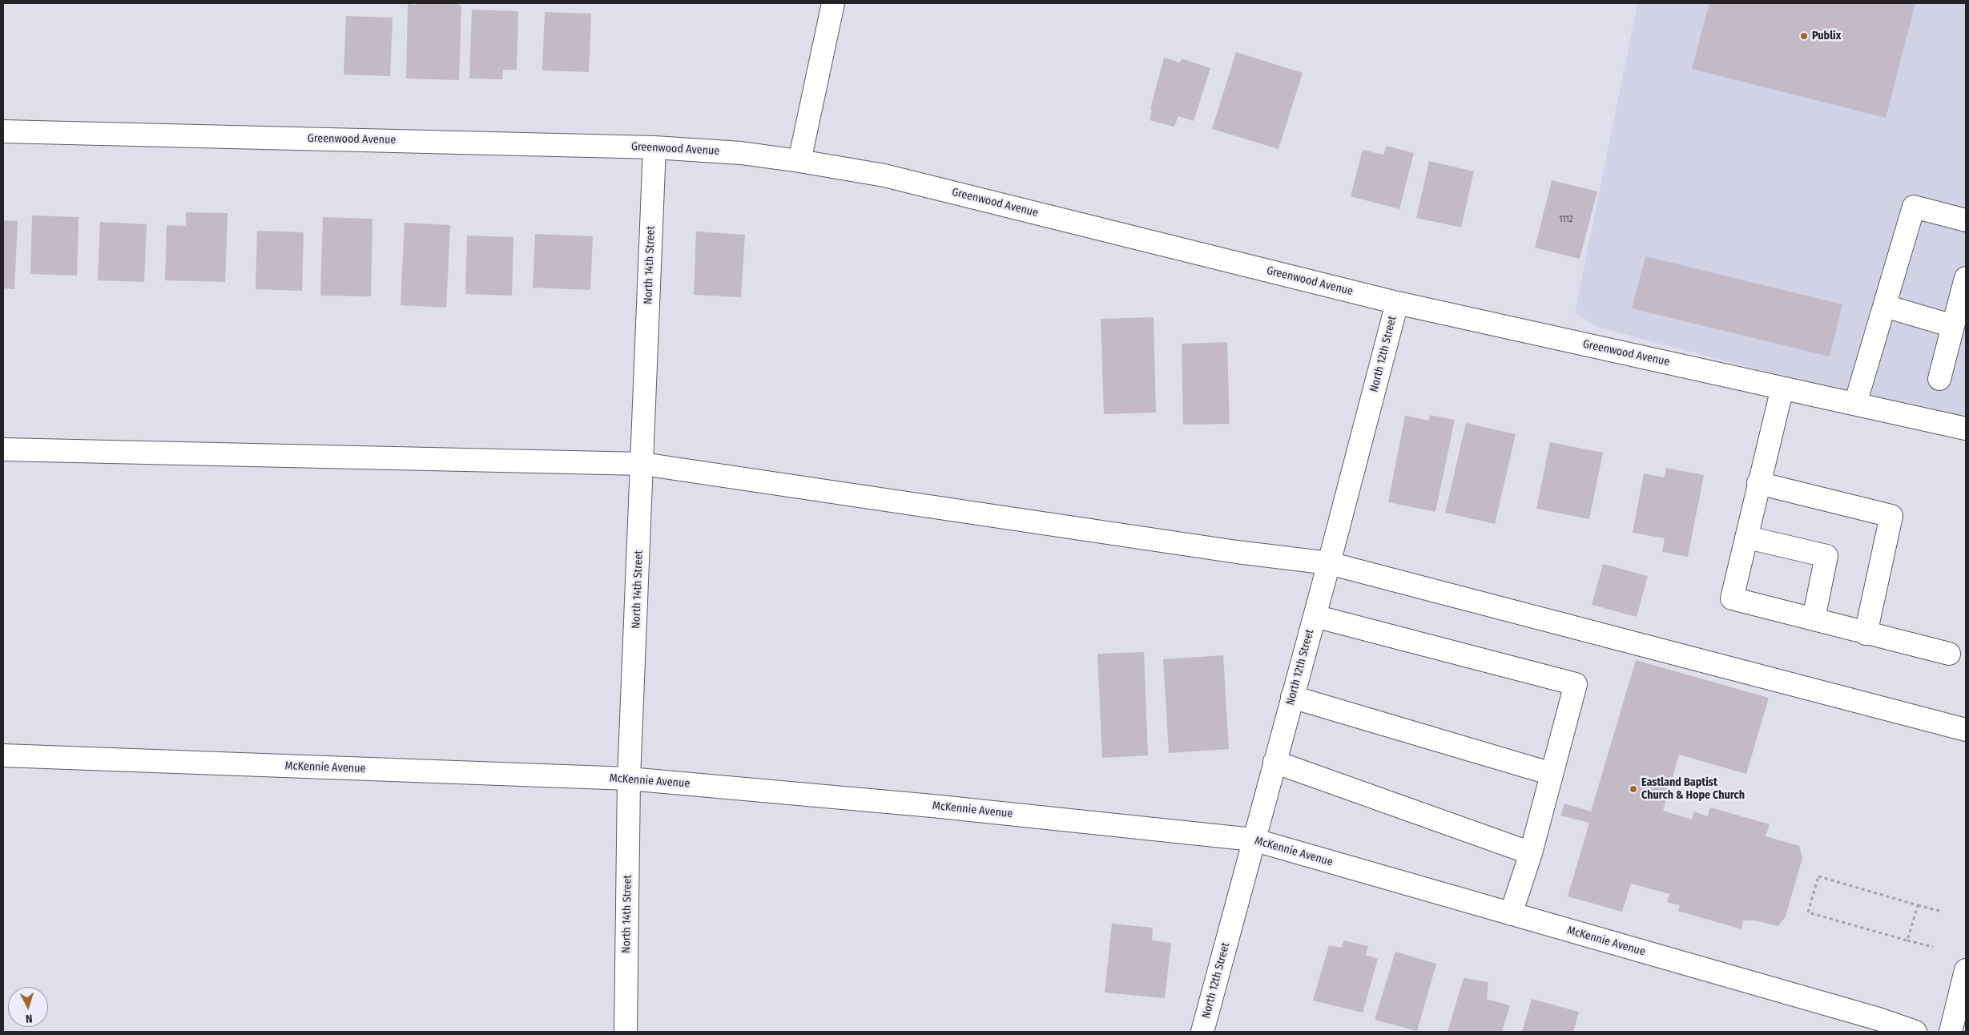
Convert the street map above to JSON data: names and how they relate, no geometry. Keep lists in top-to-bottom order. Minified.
{"streets":{"street":["Greenwood Avenue","North 14th Street","North 12th Street","McKennie Avenue"]},"crossings":[["Greenwood Avenue","North 14th Street"],["Greenwood Avenue","North 12th Street"],["North 14th Street","McKennie Avenue"],["North 12th Street","McKennie Avenue"]],"places":["Publix","Eastland Baptist Church & Hope Church"],"house_numbers":["1112"],"north":"bottom"}
